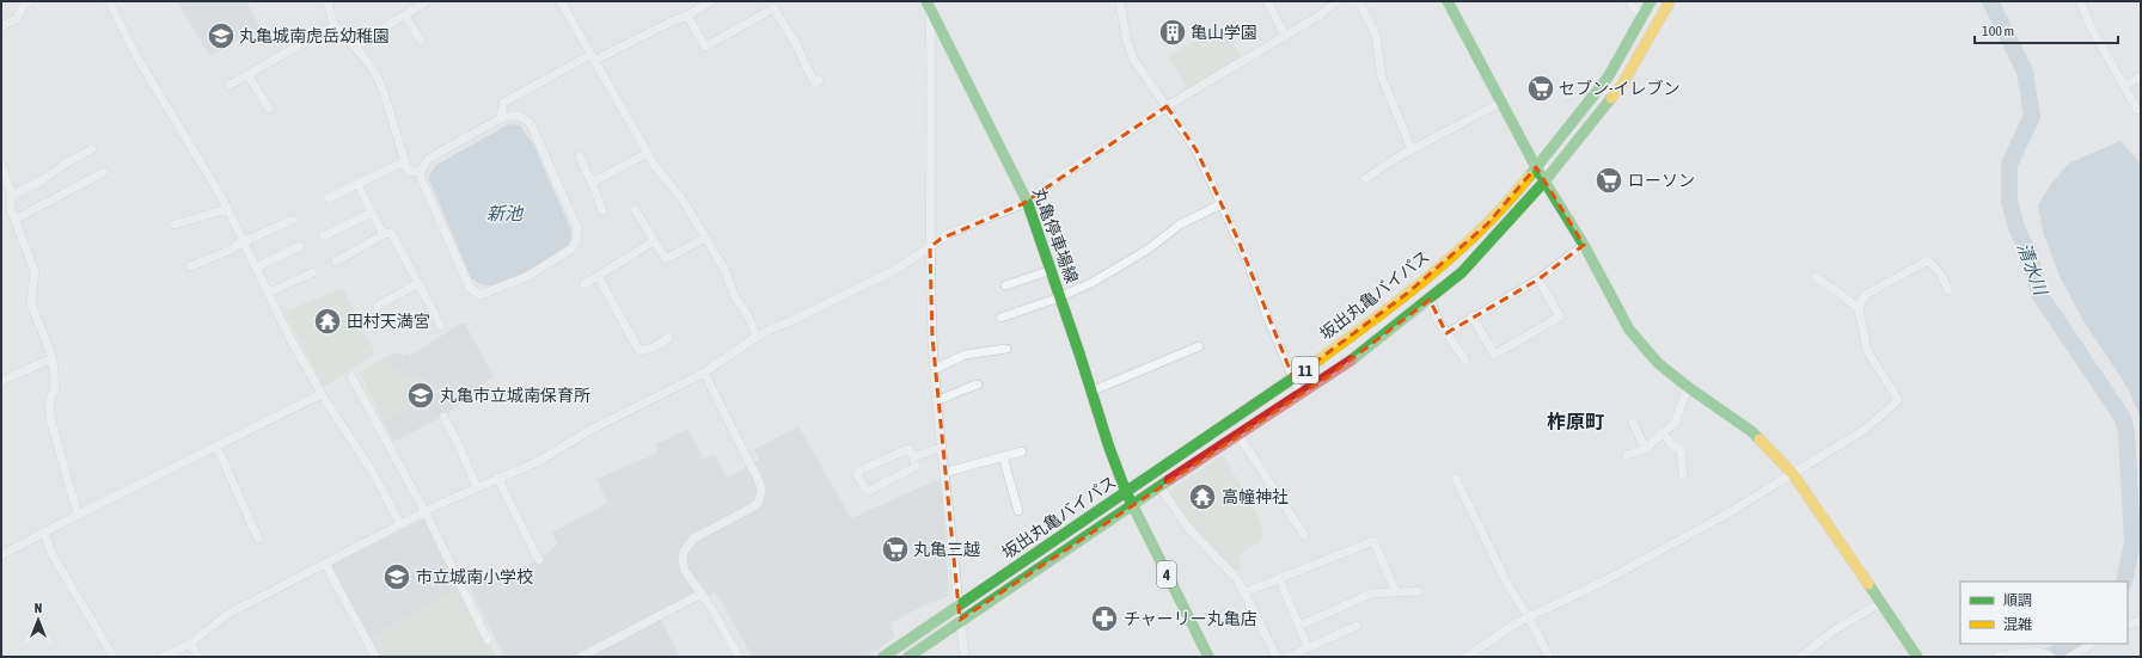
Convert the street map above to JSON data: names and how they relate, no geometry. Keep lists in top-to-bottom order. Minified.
{"streets":{"main road":["丸亀停車場線","坂出丸亀バイパス","11","4"]},"crossings":[["丸亀停車場線","坂出丸亀バイパス"],["丸亀停車場線","4"],["坂出丸亀バイパス","4"]],"districts":["柞原町"],"water":["新池","清水川"],"places":{"building":["亀山学園"],"school or university":["丸亀城南虎岳幼稚園","丸亀市立城南保育所","市立城南小学校"],"supermarket":["セブン-イレブン","ローソン","丸亀三越"],"temple":["田村天満宮","高幢神社"],"pharmacy":["チャーリー丸亀店"]},"legend":["順調","混雑"],"scale_bar":"100 m","north":"top"}
